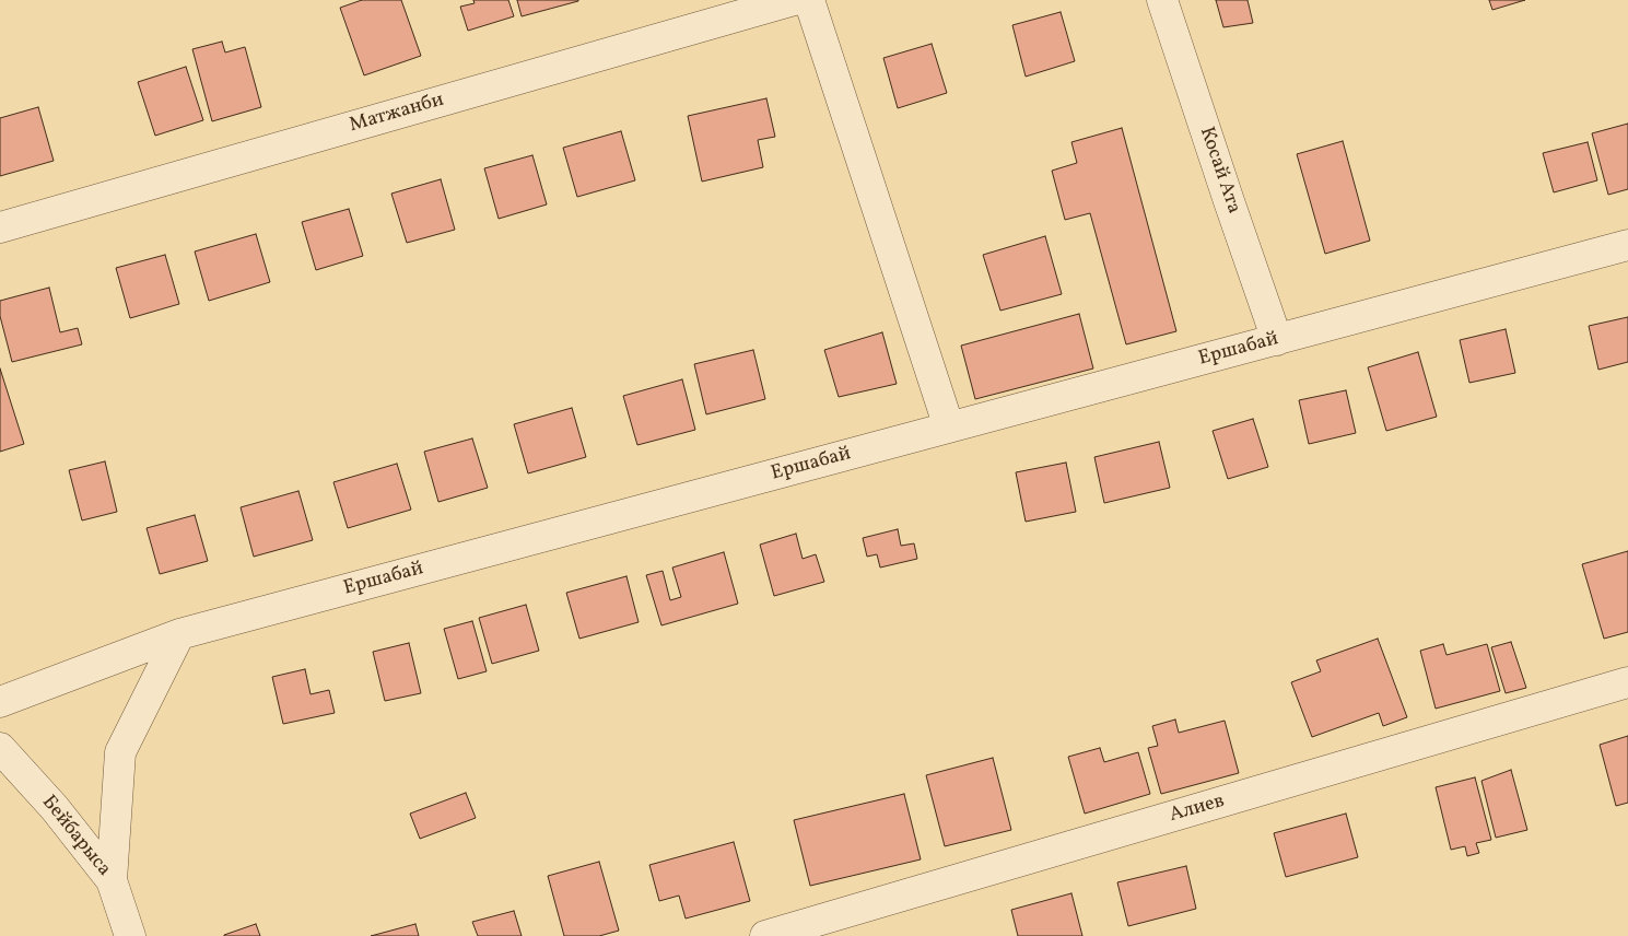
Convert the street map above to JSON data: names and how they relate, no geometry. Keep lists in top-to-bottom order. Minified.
{"streets":{"street":["Матжанби","Косай Ата","Ершабай","Алиев","Бейбарыса"]},"crossings":[["Косай Ата","Ершабай"]]}
